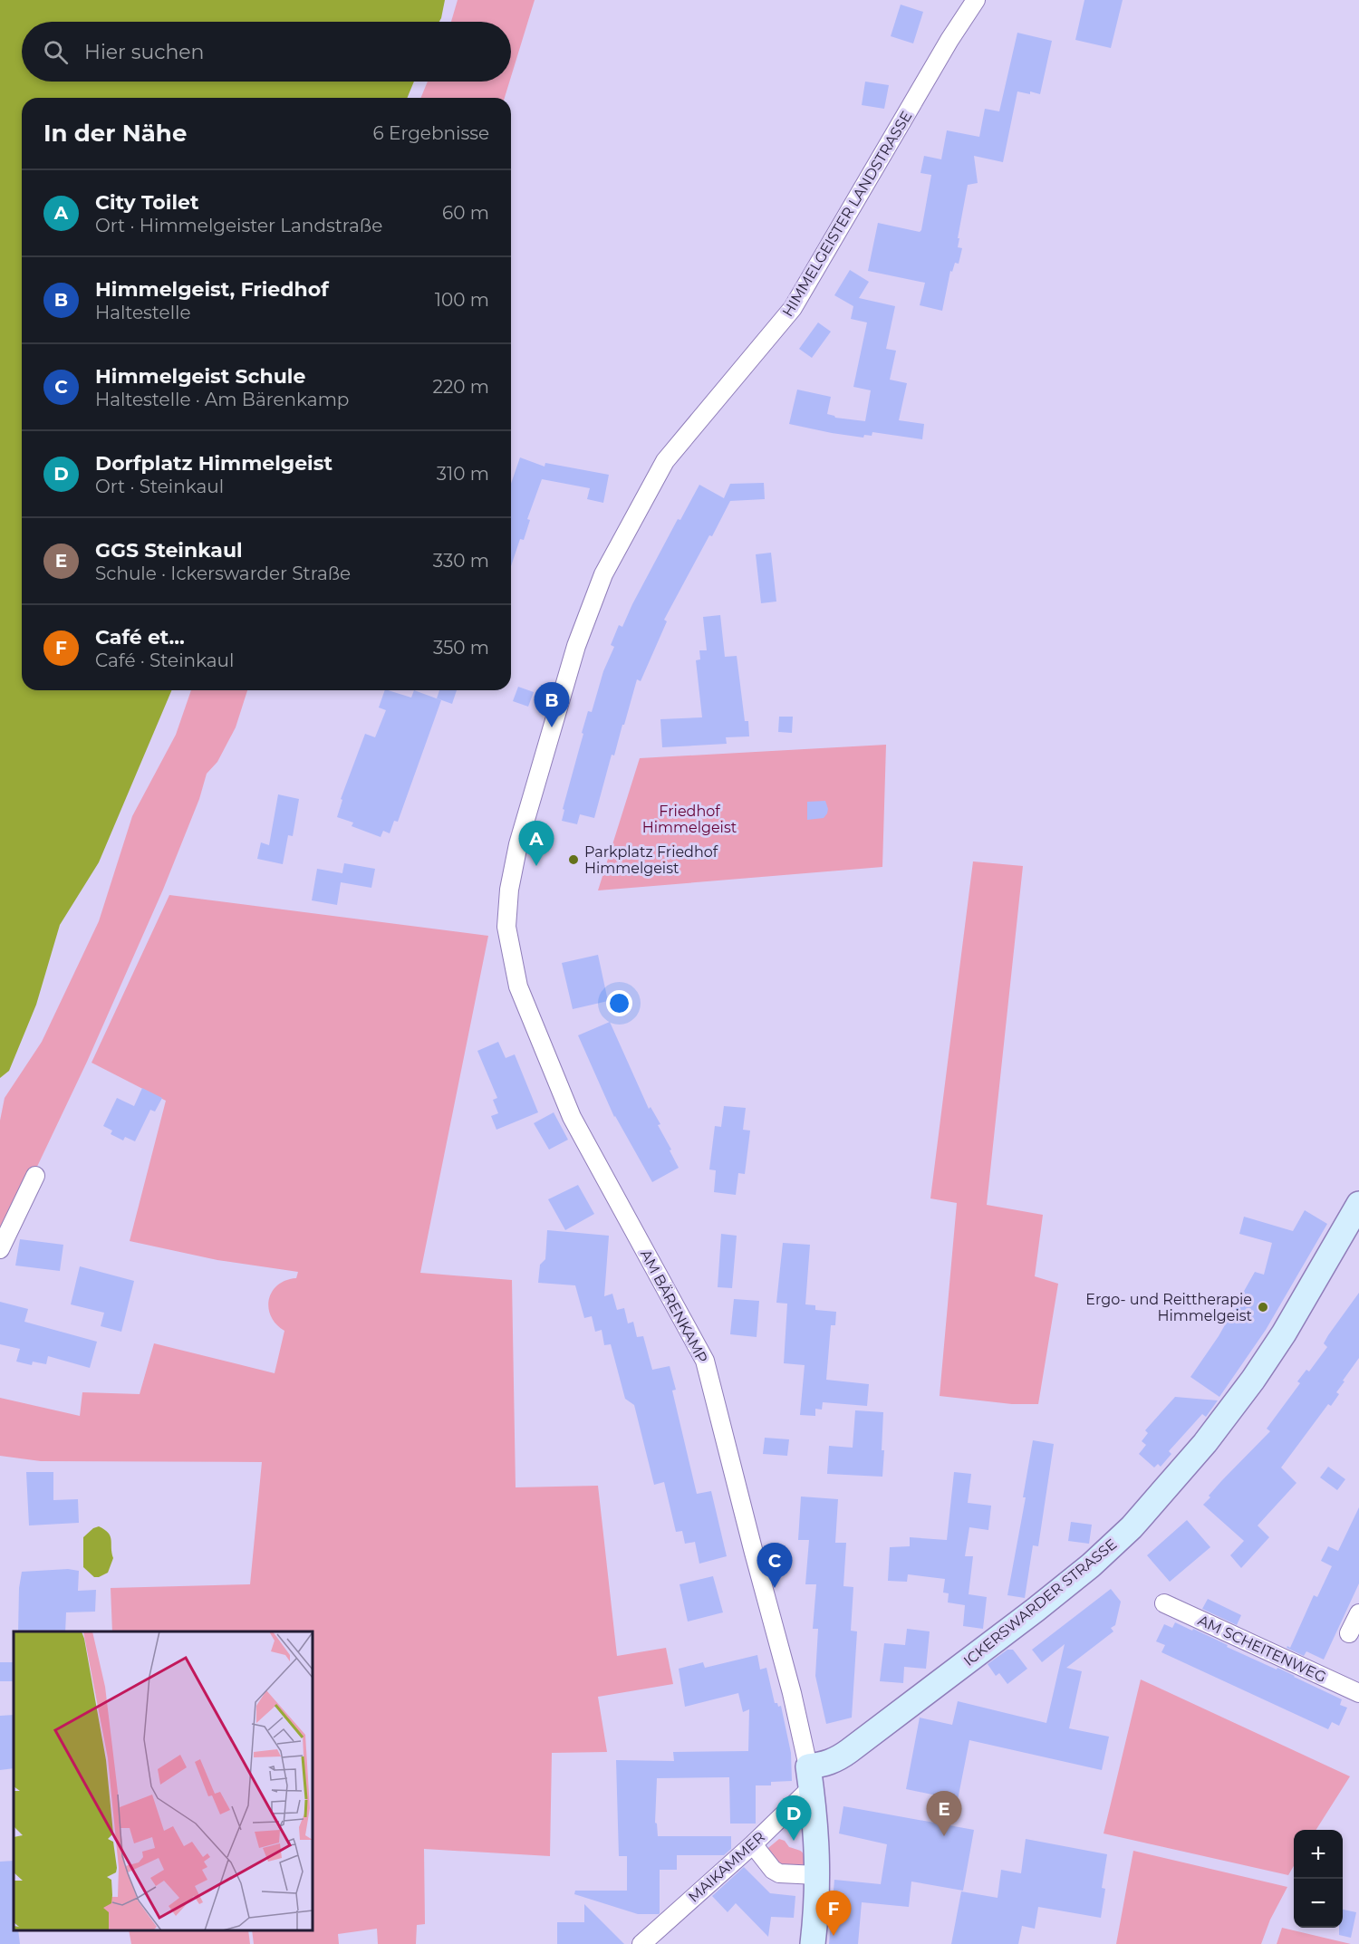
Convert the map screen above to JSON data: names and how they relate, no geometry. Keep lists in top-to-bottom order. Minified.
{"streets":{"street":["HIMMELGEISTER LANDSTRASSE","AM BÄRENKAMP","ICKERSWARDER STRASSE","AM SCHEITENWEG","MAIKAMMER"]},"crossings":[["HIMMELGEISTER LANDSTRASSE","AM BÄRENKAMP"],["AM BÄRENKAMP","ICKERSWARDER STRASSE"],["AM BÄRENKAMP","MAIKAMMER"],["ICKERSWARDER STRASSE","MAIKAMMER"]],"parks":["Friedhof Himmelgeist"],"places":["Parkplatz Friedhof Himmelgeist","Ergo- und Reittherapie Himmelgeist"],"page":{"search":"Hier suchen","heading":["In der Nähe","6 Ergebnisse"],"list":[{"mark":"A","name":"City Toilet","note":"Ort · Himmelgeister Landstraße","value":"60 m"},{"mark":"B","name":"Himmelgeist, Friedhof","note":"Haltestelle","value":"100 m"},{"mark":"C","name":"Himmelgeist Schule","note":"Haltestelle · Am Bärenkamp","value":"220 m"},{"mark":"D","name":"Dorfplatz Himmelgeist","note":"Ort · Steinkaul","value":"310 m"},{"mark":"E","name":"GGS Steinkaul","note":"Schule · Ickerswarder Straße","value":"330 m"},{"mark":"F","name":"Café et...","note":"Café · Steinkaul","value":"350 m"}],"pins":["B","A","C","E","D","F"],"map_buttons":["+","−"]}}
